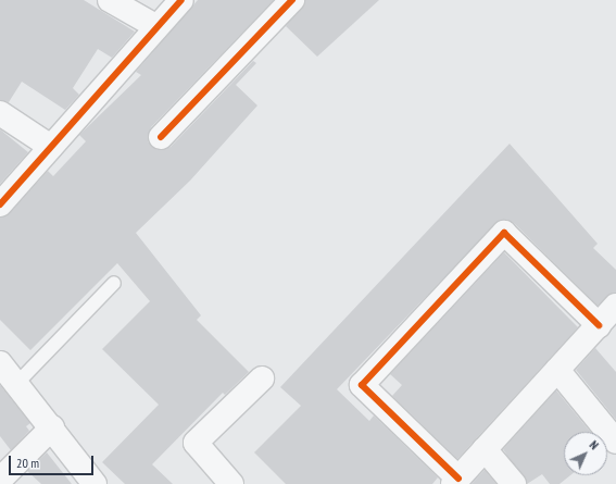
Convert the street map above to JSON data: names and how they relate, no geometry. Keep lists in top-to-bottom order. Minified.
{"scale_bar":"20 m","north":"top right"}
